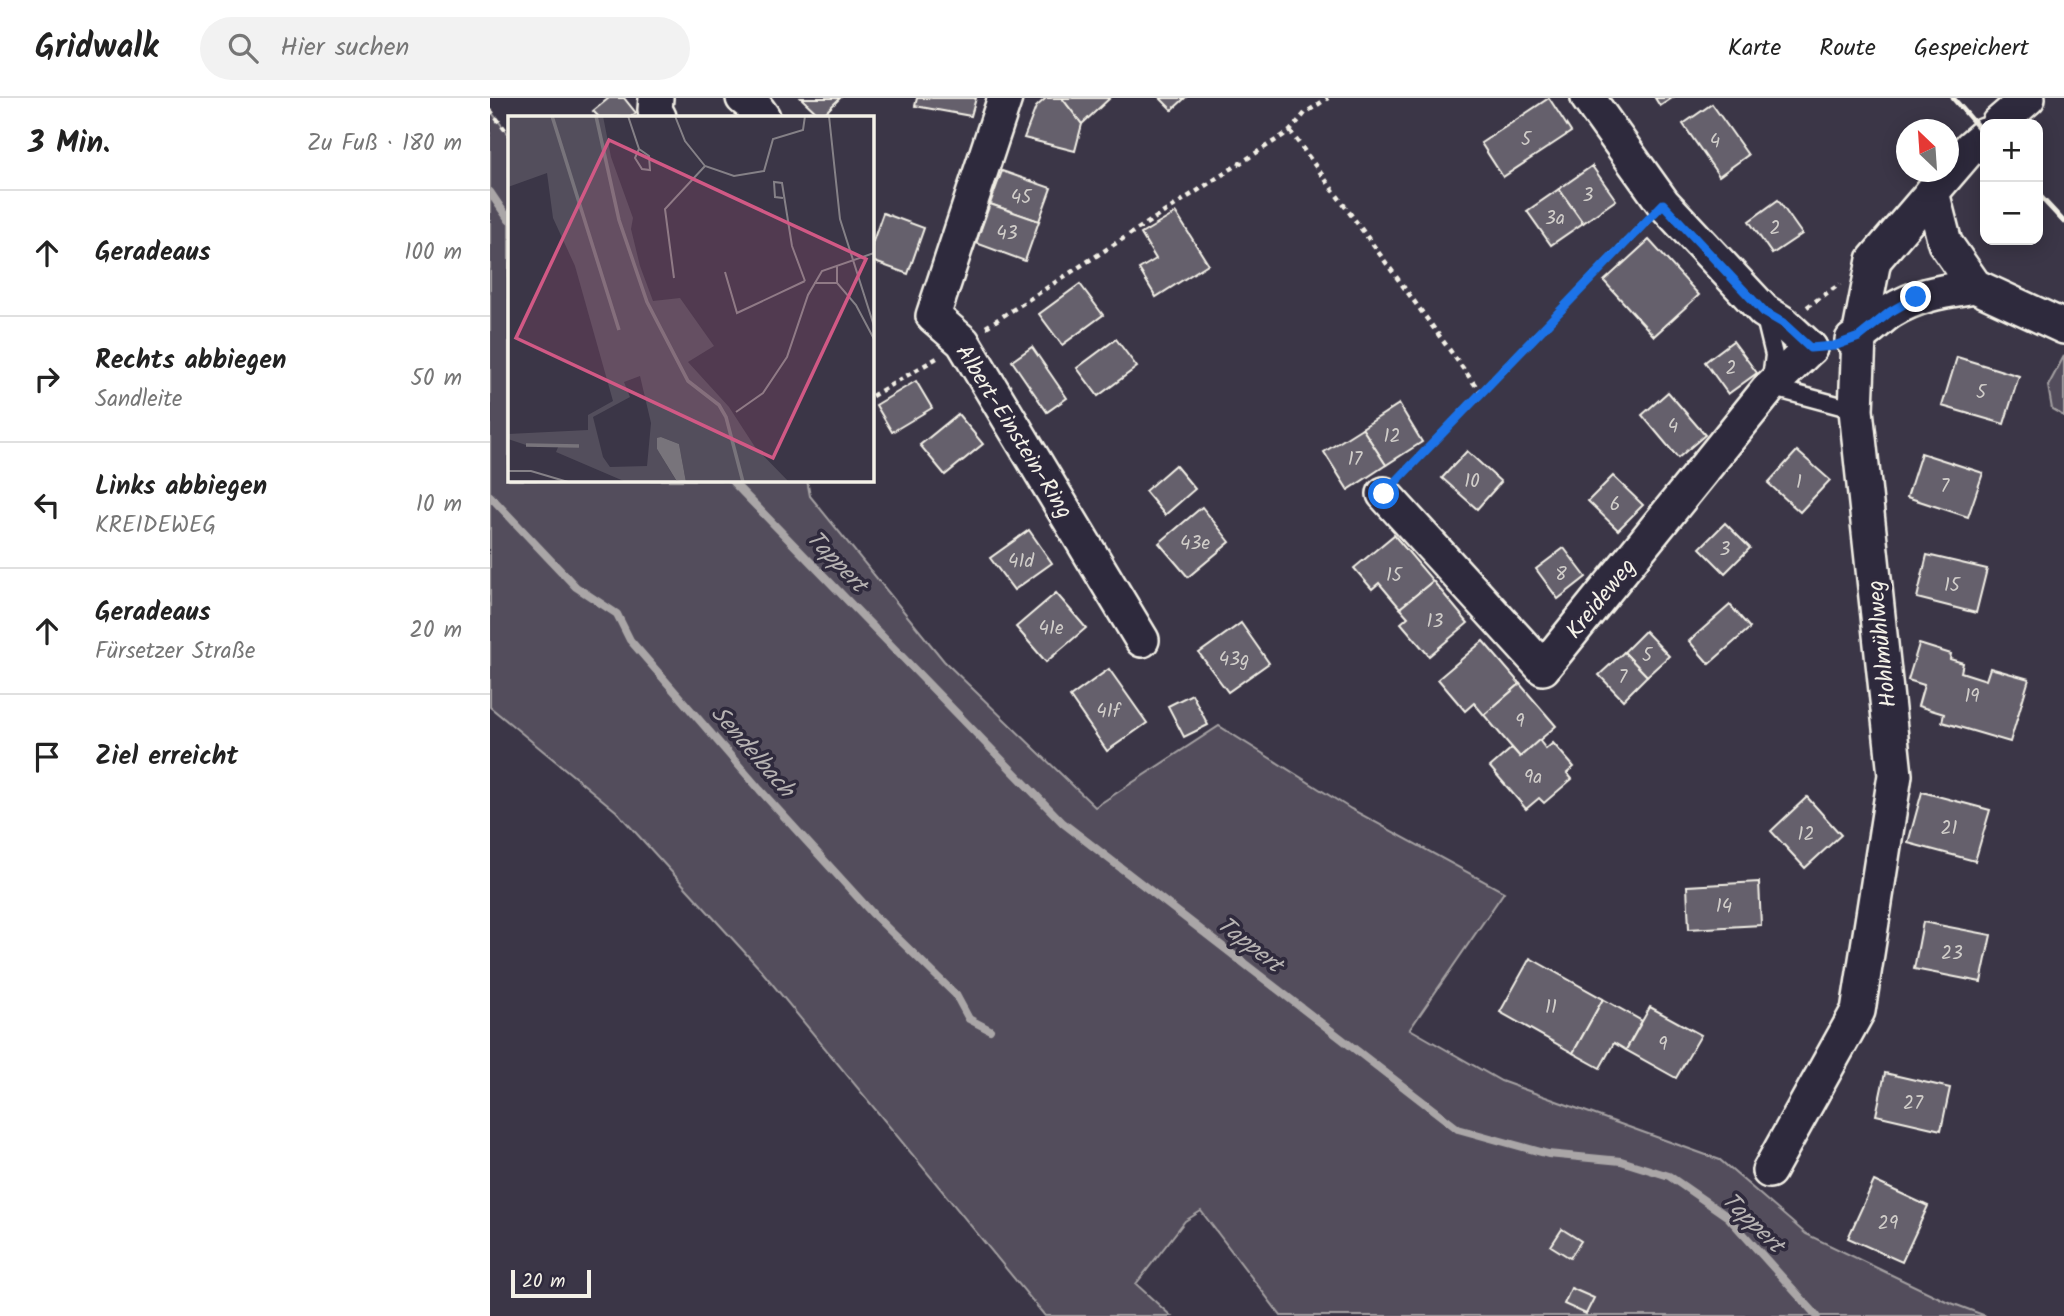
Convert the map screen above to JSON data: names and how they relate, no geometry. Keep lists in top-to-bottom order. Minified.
{"streets":{"street":["Albert-Einstein-Ring","Kreideweg","Hohlmühlweg"]},"water":["Tappert","Sendelbach"],"house_numbers":["5","4","3","45","3a","2","43","2","5","4","12","17","10","1","7","6","43e","3","41d","8","15","15","13","41e","5","43g","7","19","41f","9","9a","21","12","14","23","11","9","27","29"],"scale_bar":"20 m","north":"top left","page":{"header":"Gridwalk","search":"Hier suchen","nav":["Karte","Route","Gespeichert"],"heading":["3 Min.","Zu Fuß · 180 m"],"map_buttons":["+","−"],"list":[["Geradeaus","100 m"],["Rechts abbiegen","Sandleite","50 m"],["Links abbiegen","KREIDEWEG","10 m"],["Geradeaus","Fürsetzer Straße","20 m"],"Ziel erreicht"],"scale":"20 m"}}
